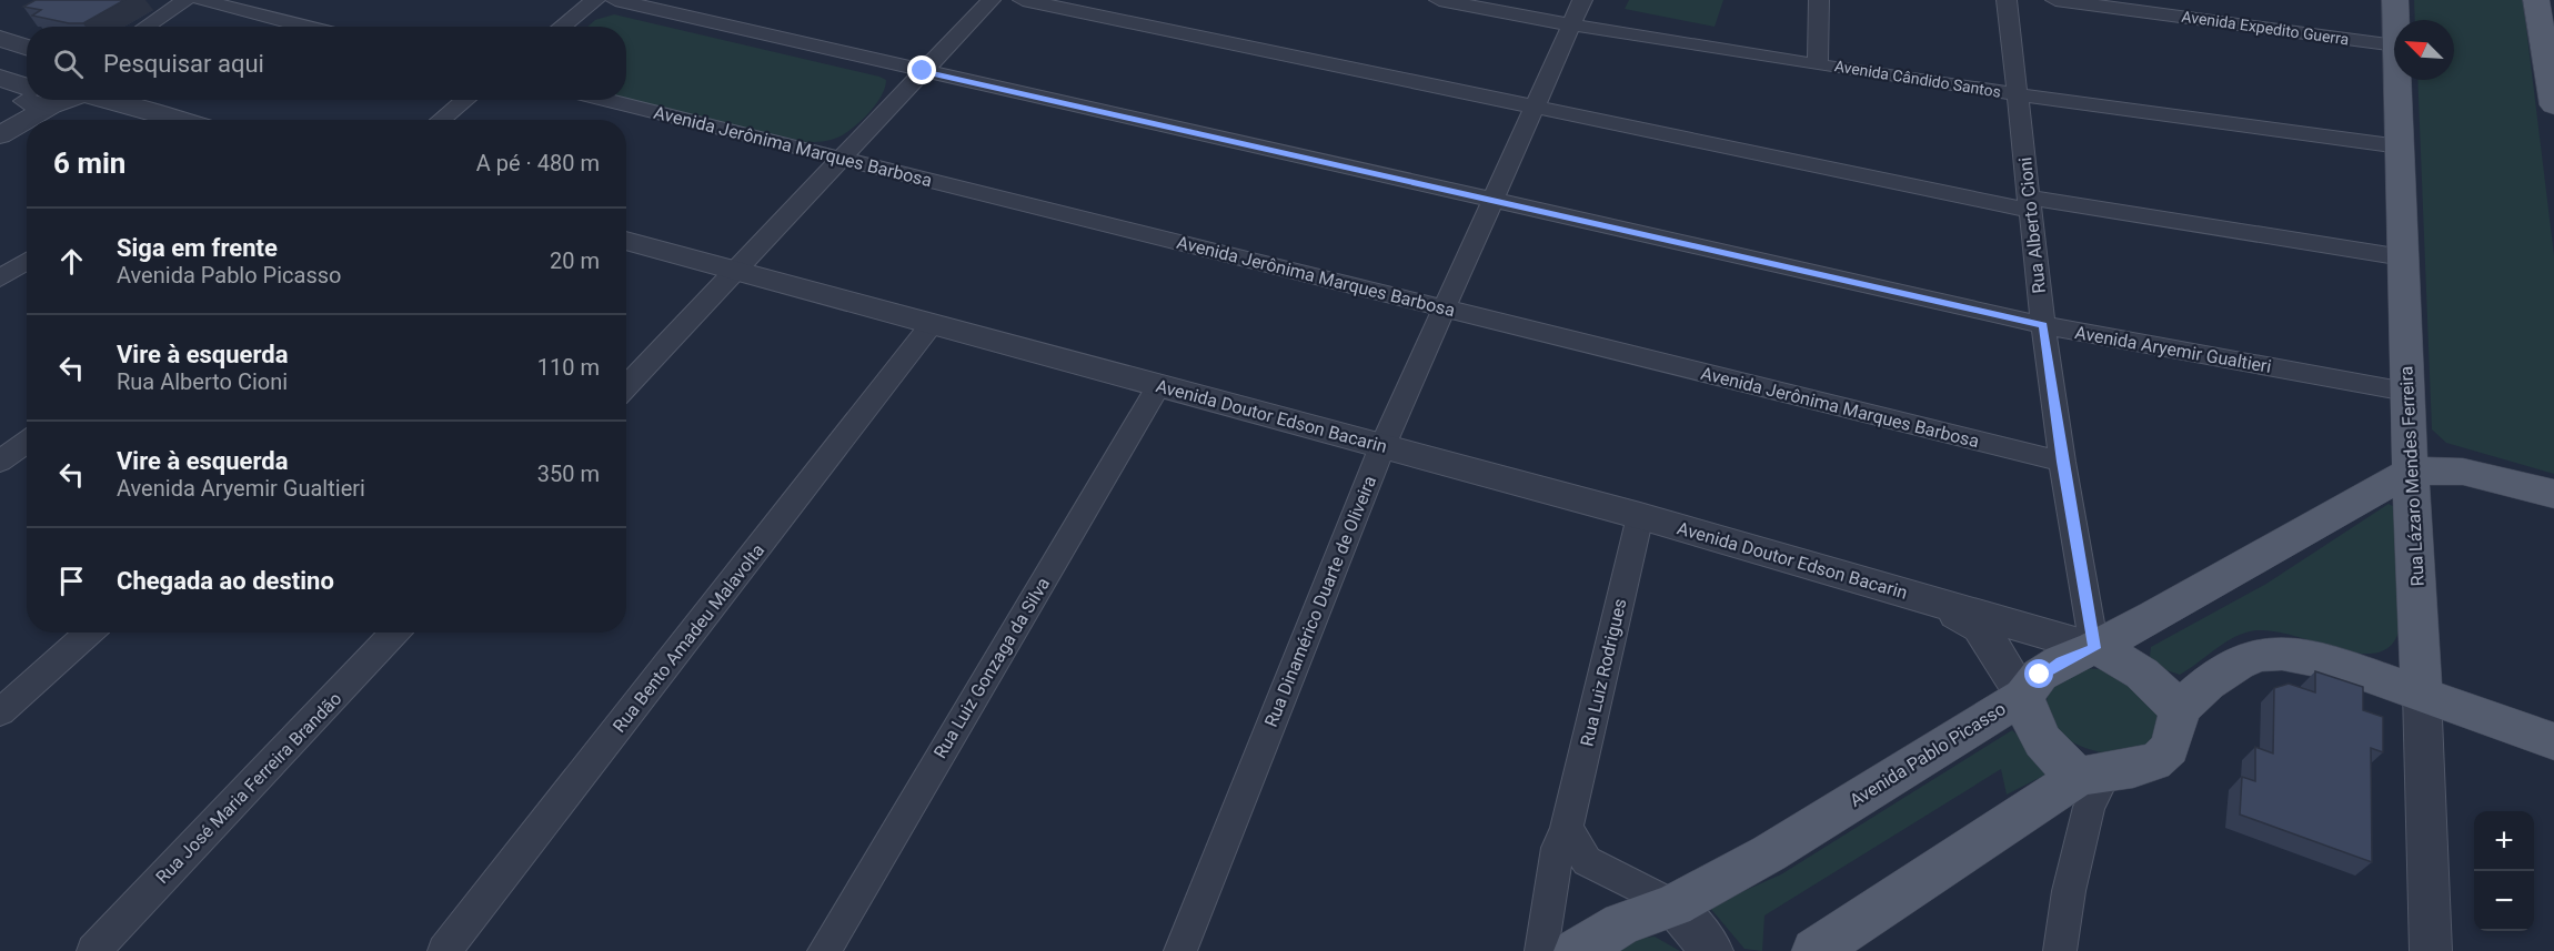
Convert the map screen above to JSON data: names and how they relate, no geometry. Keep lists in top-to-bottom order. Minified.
{"streets":{"main road":["Rua Lázaro Mendes Ferreira","Avenida Pablo Picasso"],"street":["Avenida Expedito Guerra","Avenida Cândido Santos","Avenida Jerônima Marques Barbosa","Rua Alberto Cioni","Avenida Aryemir Gualtieri","Avenida Doutor Edson Bacarin","Rua Dinamérico Duarte de Oliveira","Rua Bento Amadeu Malavolta","Rua Luiz Gonzaga da Silva","Rua Luiz Rodrigues","Rua José Maria Ferreira Brandão"]},"crossings":[["Avenida Cândido Santos","Rua Alberto Cioni"],["Avenida Cândido Santos","Rua Lázaro Mendes Ferreira"],["Avenida Cândido Santos","Rua Dinamérico Duarte de Oliveira"],["Avenida Jerônima Marques Barbosa","Rua Alberto Cioni"],["Avenida Jerônima Marques Barbosa","Rua Dinamérico Duarte de Oliveira"],["Rua Alberto Cioni","Avenida Aryemir Gualtieri"],["Rua Alberto Cioni","Avenida Doutor Edson Bacarin"],["Rua Alberto Cioni","Avenida Pablo Picasso"],["Avenida Aryemir Gualtieri","Rua Lázaro Mendes Ferreira"],["Avenida Aryemir Gualtieri","Rua Dinamérico Duarte de Oliveira"],["Avenida Doutor Edson Bacarin","Rua Dinamérico Duarte de Oliveira"],["Avenida Doutor Edson Bacarin","Rua Bento Amadeu Malavolta"],["Avenida Doutor Edson Bacarin","Rua Luiz Gonzaga da Silva"],["Avenida Doutor Edson Bacarin","Rua Luiz Rodrigues"],["Avenida Doutor Edson Bacarin","Avenida Pablo Picasso"],["Rua Lázaro Mendes Ferreira","Avenida Pablo Picasso"]],"north":"top left","page":{"search":"Pesquisar aqui","heading":["6 min","A pé · 480 m"],"list":[["Siga em frente","Avenida Pablo Picasso","20 m"],["Vire à esquerda","Rua Alberto Cioni","110 m"],["Vire à esquerda","Avenida Aryemir Gualtieri","350 m"],"Chegada ao destino"],"map_buttons":["+","−"]}}
